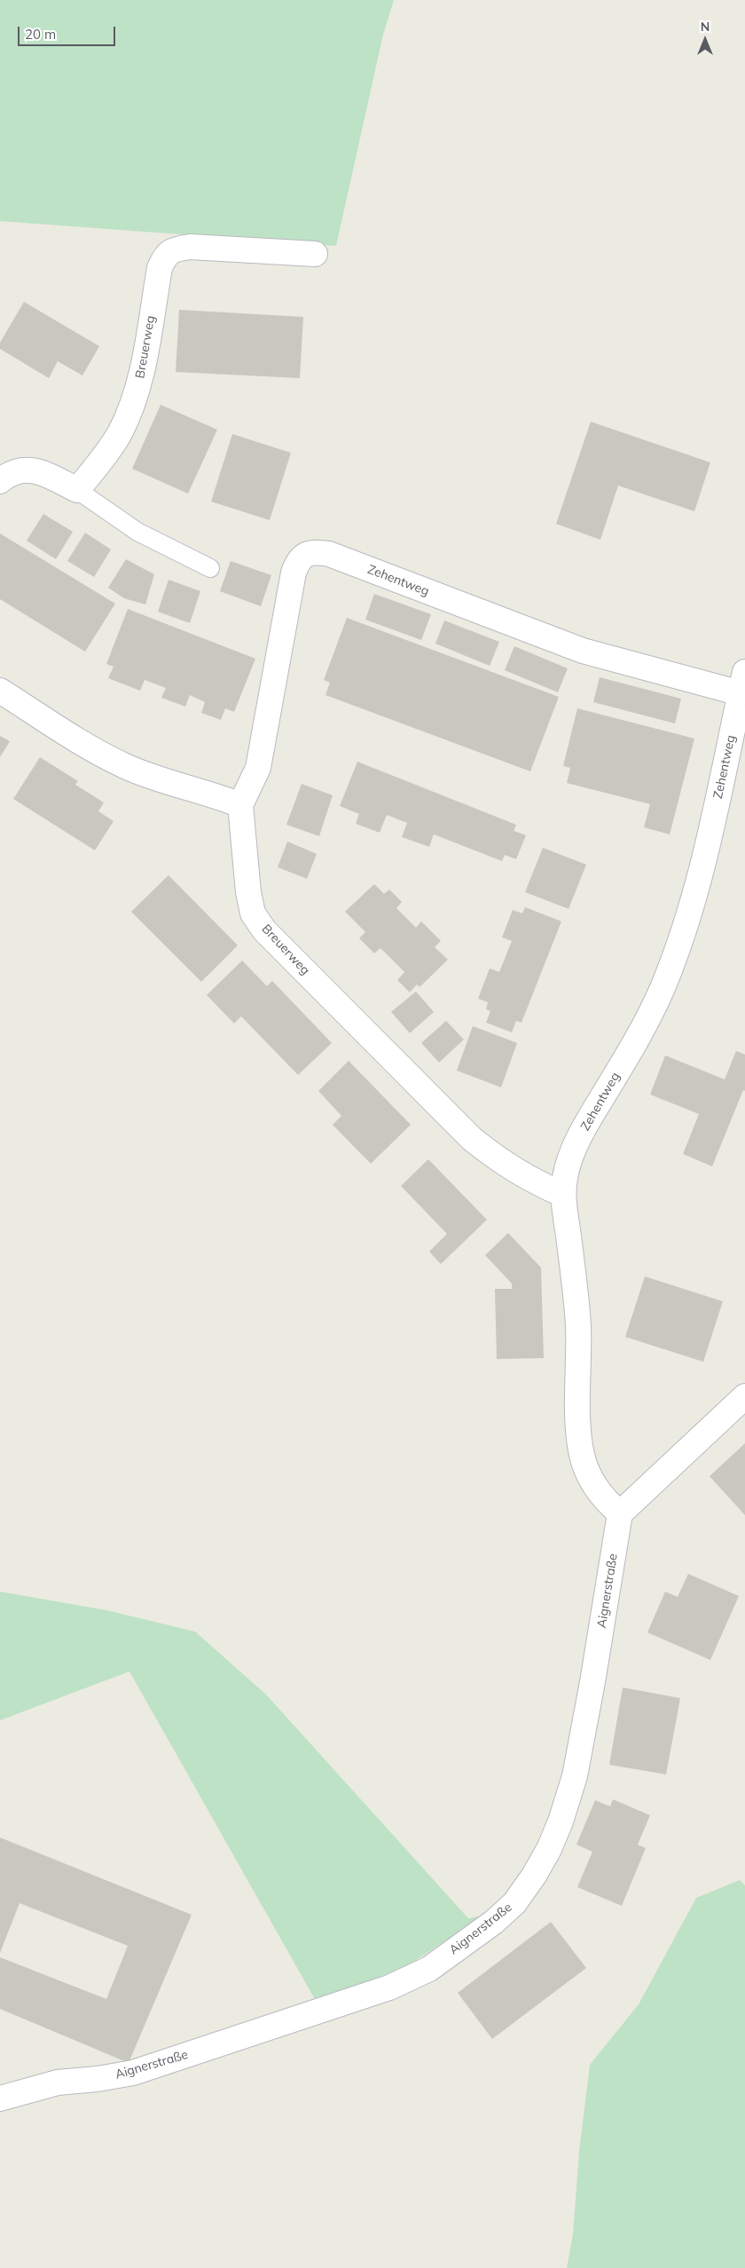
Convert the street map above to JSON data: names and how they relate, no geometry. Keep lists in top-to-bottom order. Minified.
{"streets":{"street":["Breuerweg","Zehentweg","Aignerstraße"]},"crossings":[["Breuerweg","Zehentweg"],["Zehentweg","Aignerstraße"]],"scale_bar":"20 m","north":"top"}
